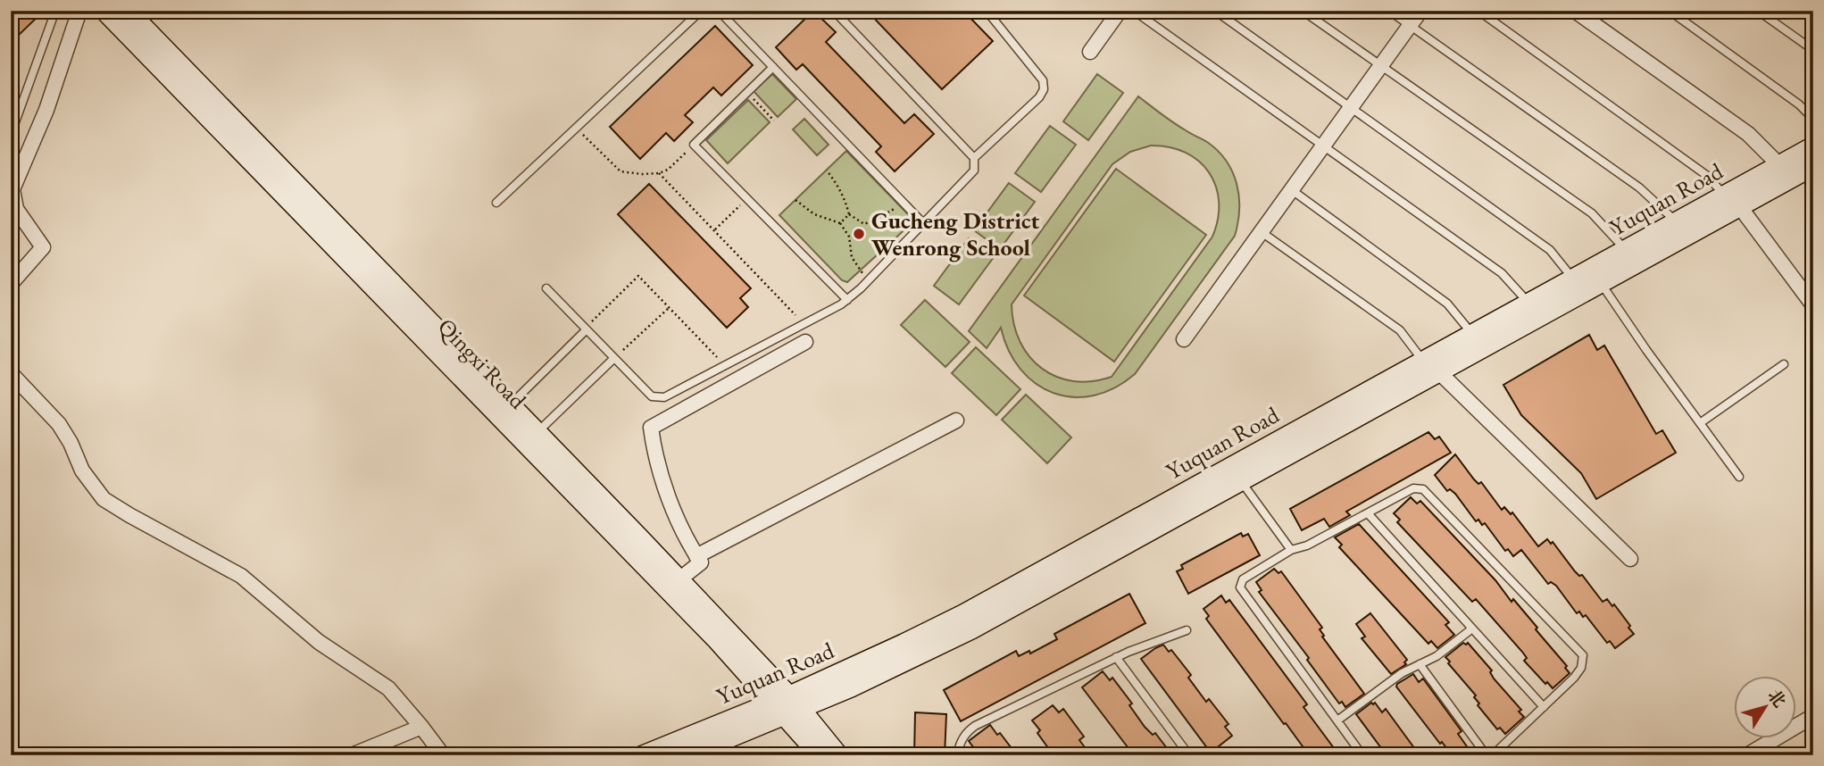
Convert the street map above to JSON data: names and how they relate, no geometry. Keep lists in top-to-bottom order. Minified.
{"streets":{"main road":["Yuquan Road","Qingxi Road"]},"crossings":[["Yuquan Road","Qingxi Road"]],"places":["Gucheng District Wenrong School"],"north":"top right"}
